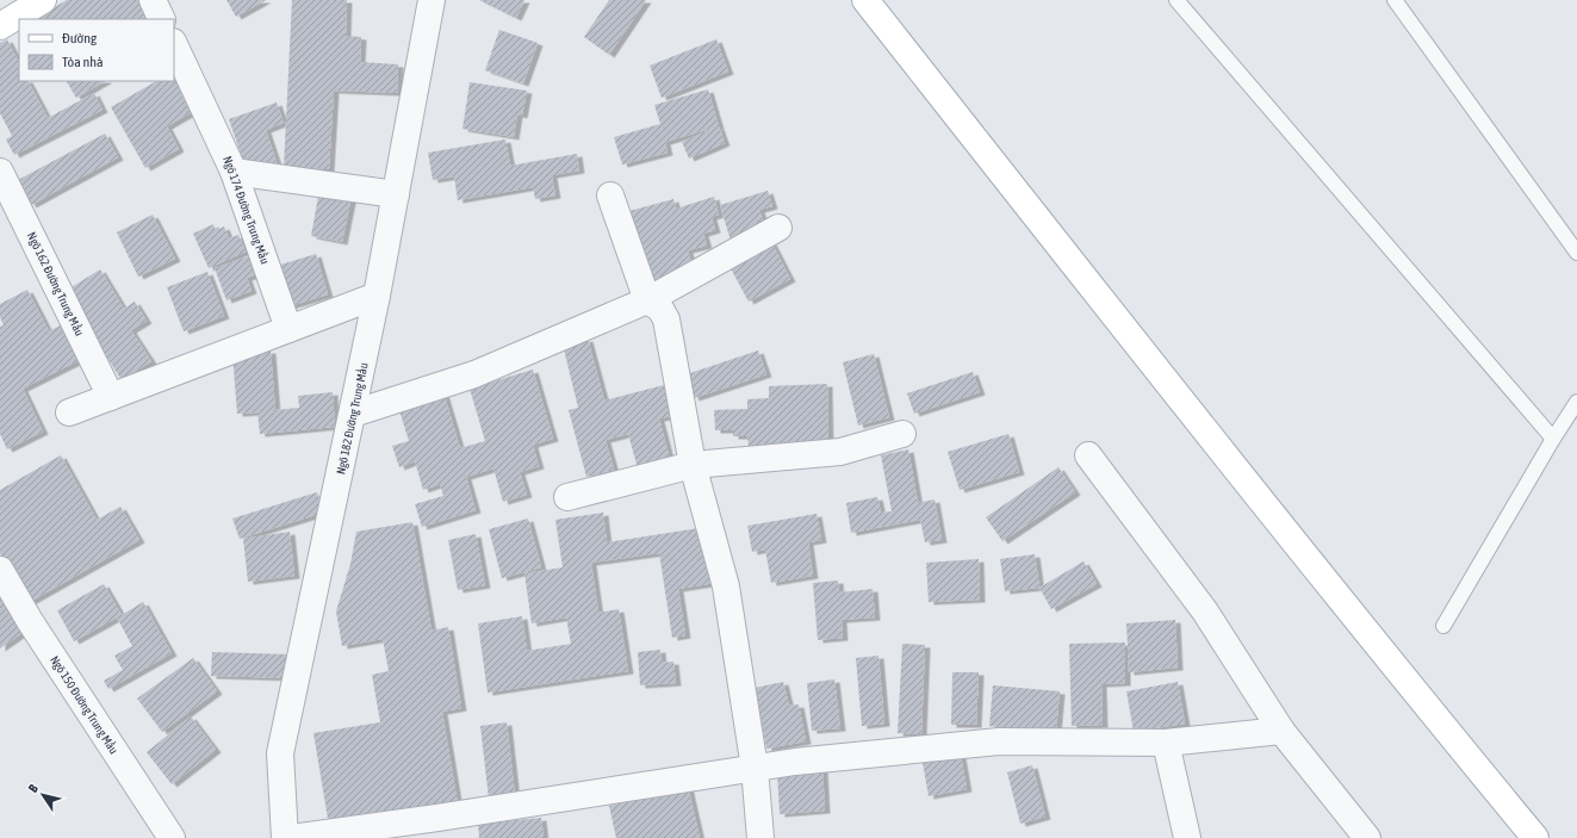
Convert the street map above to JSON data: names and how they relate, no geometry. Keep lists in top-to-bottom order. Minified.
{"streets":{"street":["Ngõ 174 Đường Trung Mầu","Ngõ 162 Đường Trung Mầu","Ngõ 182 Đường Trung Mầu","Ngõ 150 Đường Trung Mầu"]},"legend":["Đường","Tòa nhà"],"north":"top left"}
